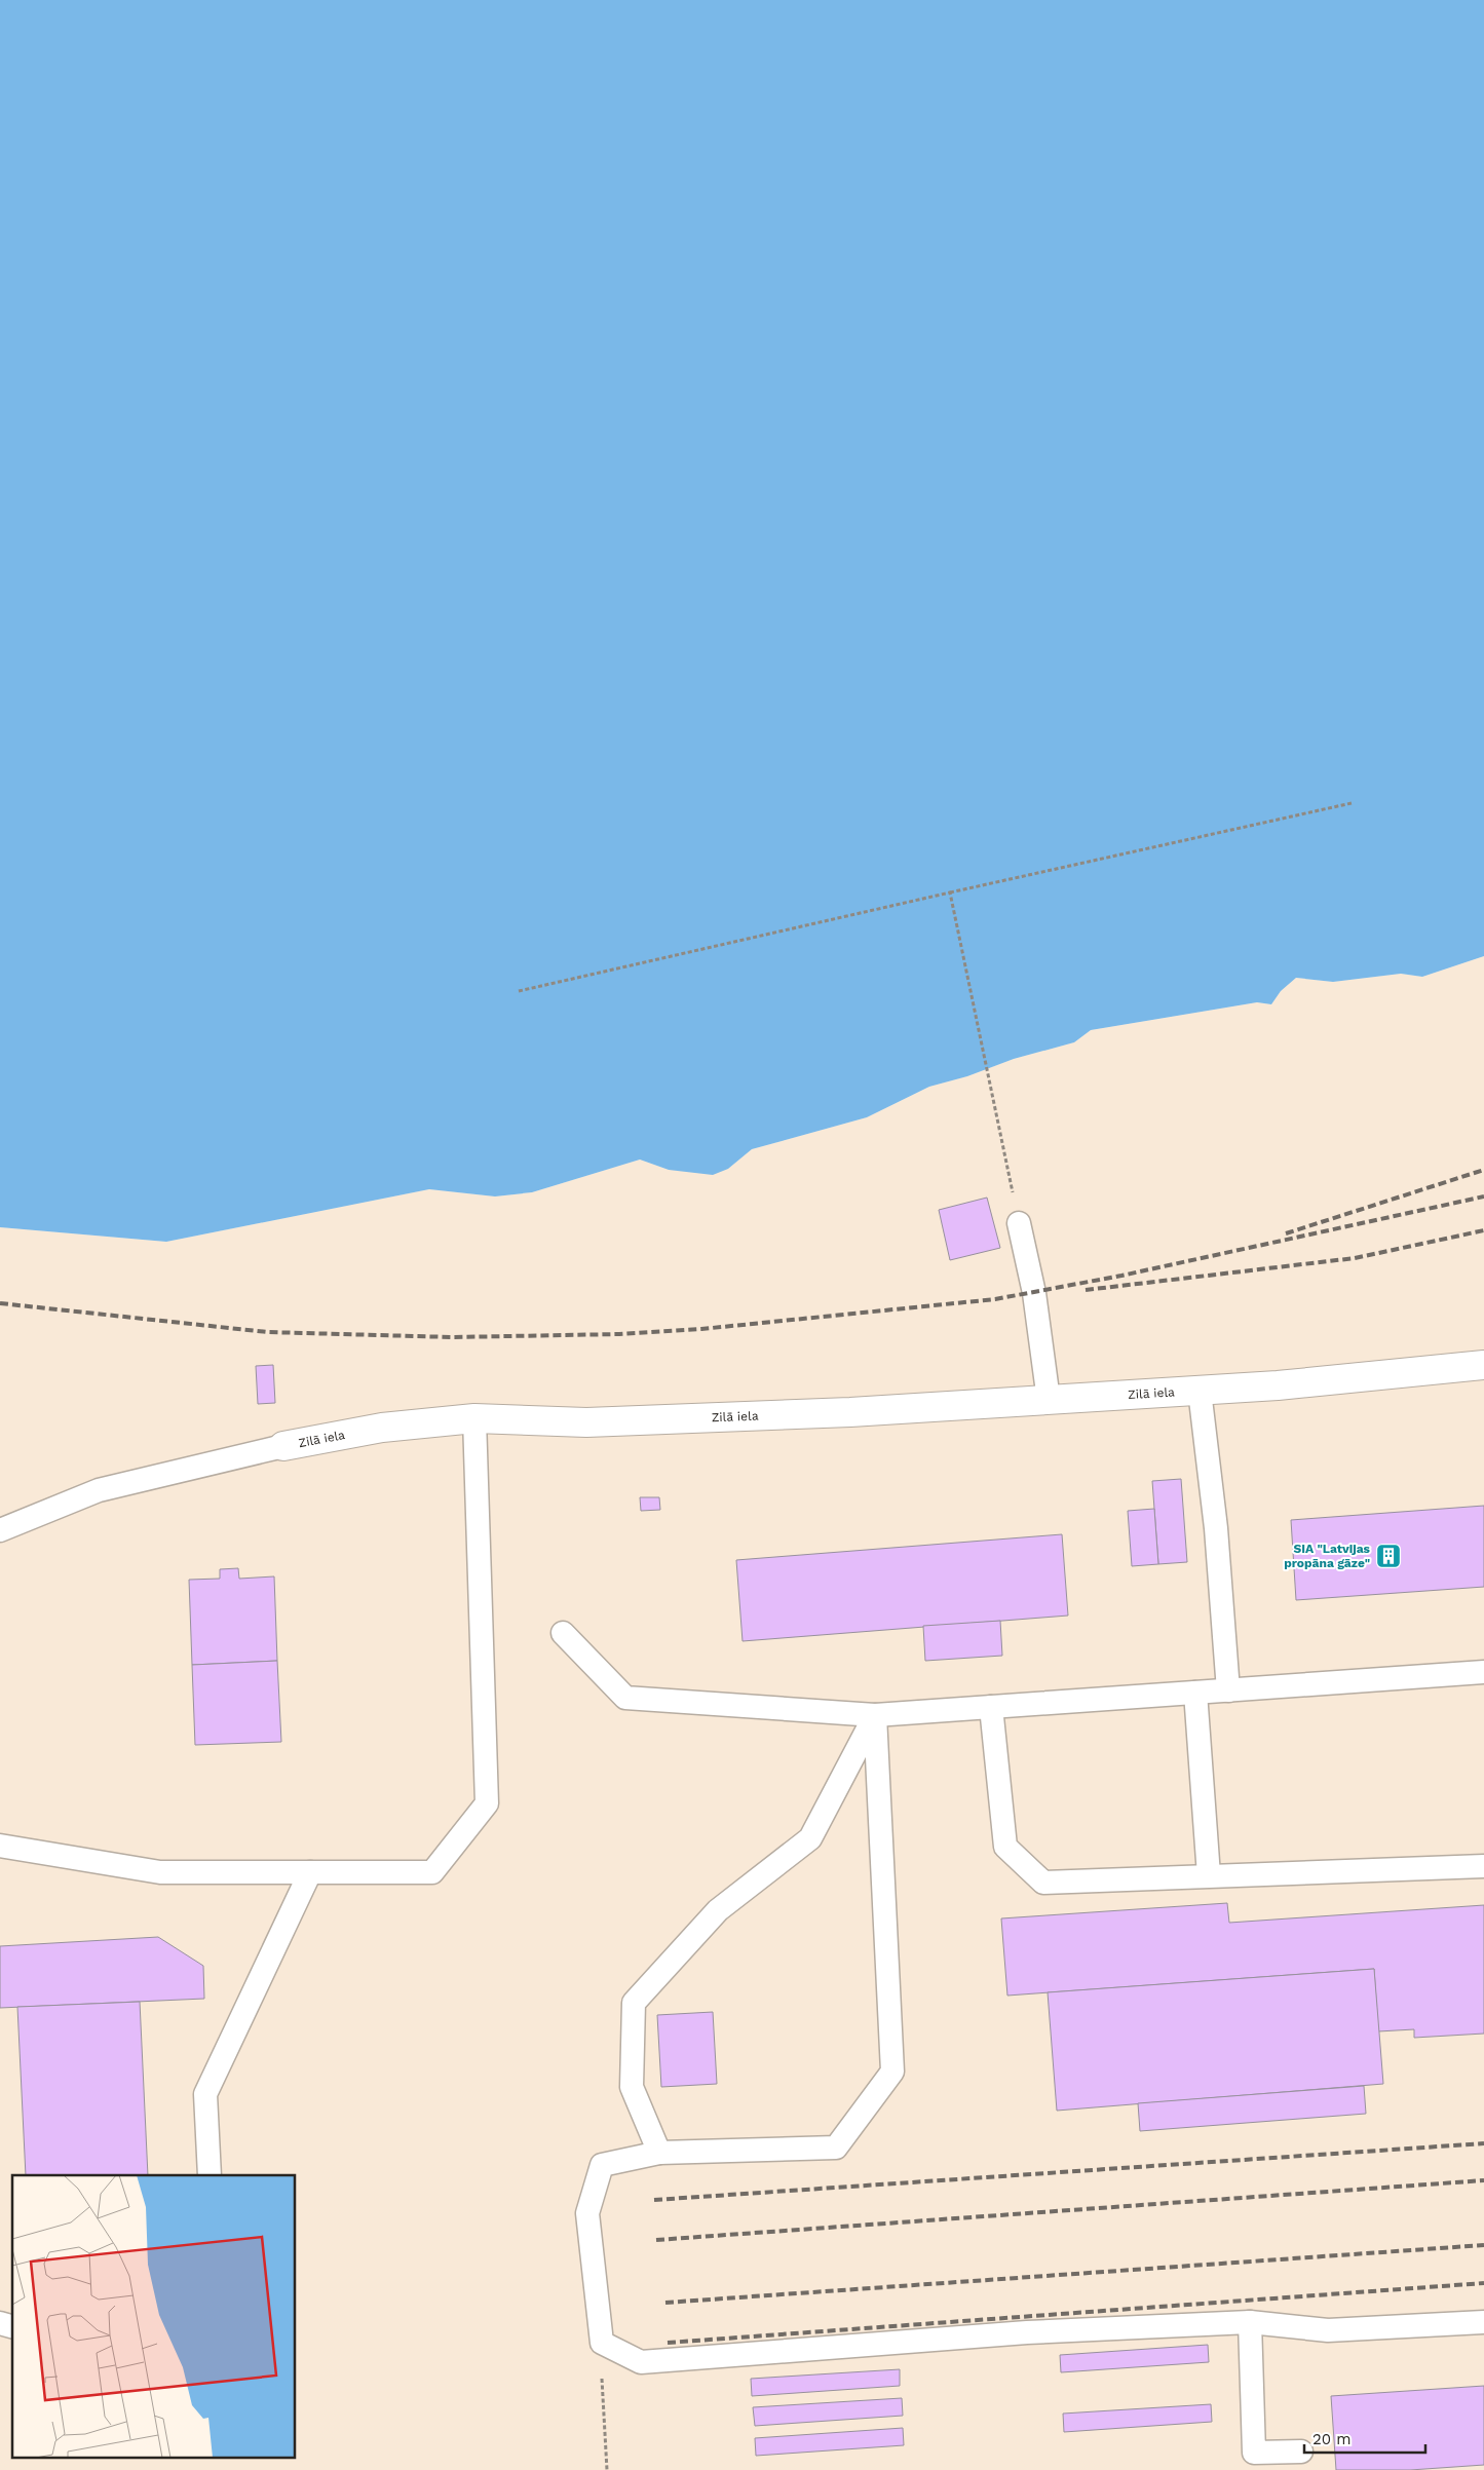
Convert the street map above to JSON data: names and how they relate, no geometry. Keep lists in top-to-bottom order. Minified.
{"streets":{"street":["Zilā iela"]},"places":{"building":["SIA \"Latvijas propāna gāze\""]},"scale_bar":"20 m"}
